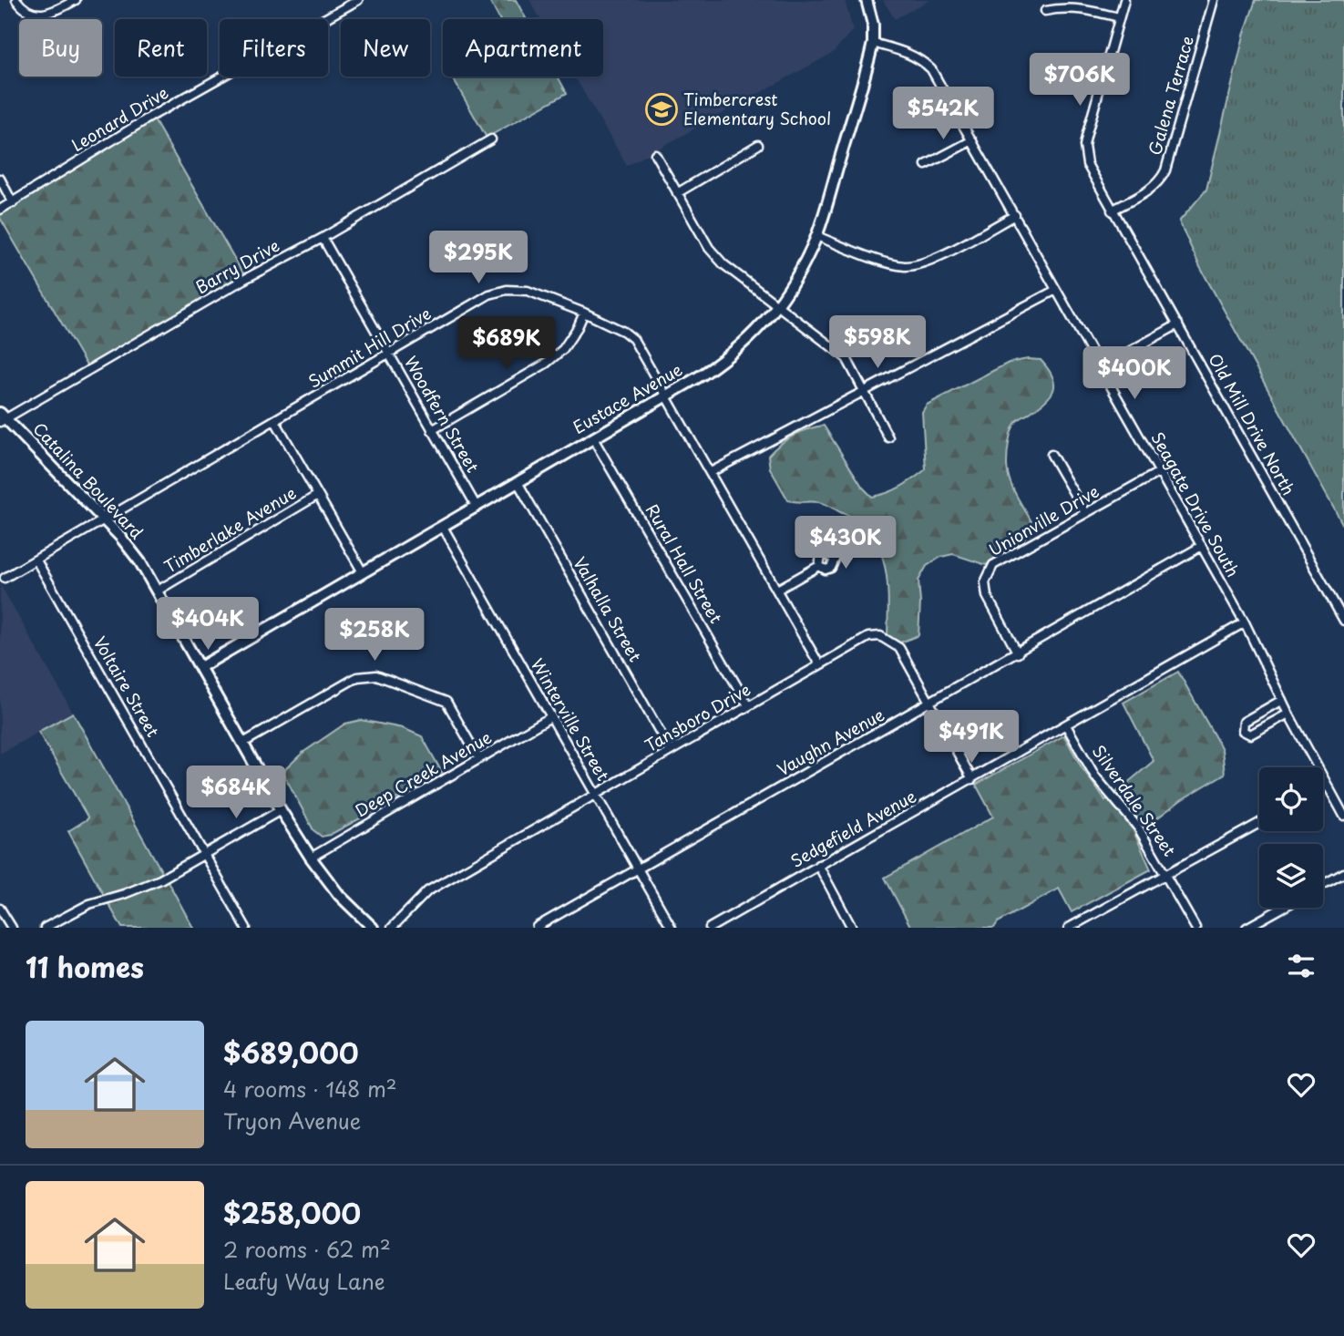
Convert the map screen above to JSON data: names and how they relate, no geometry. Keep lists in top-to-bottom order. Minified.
{"streets":{"street":["Galena Terrace","Leonard Drive","Barry Drive","Summit Hill Drive","Eustace Avenue","Woodfern Street","Old Mill Drive North","Catalina Boulevard","Seagate Drive South","Unionville Drive","Timberlake Avenue","Rural Hall Street","Valhalla Street","Voltaire Street","Tansboro Drive","Winterville Street","Vaughn Avenue","Deep Creek Avenue","Silverdale Street","Sedgefield Avenue"]},"crossings":[["Galena Terrace","Old Mill Drive North"],["Barry Drive","Woodfern Street"],["Barry Drive","Catalina Boulevard"],["Summit Hill Drive","Eustace Avenue"],["Summit Hill Drive","Woodfern Street"],["Summit Hill Drive","Catalina Boulevard"],["Summit Hill Drive","Voltaire Street"],["Summit Hill Drive","Tansboro Drive"],["Eustace Avenue","Woodfern Street"],["Eustace Avenue","Catalina Boulevard"],["Eustace Avenue","Seagate Drive South"],["Eustace Avenue","Rural Hall Street"],["Eustace Avenue","Valhalla Street"],["Eustace Avenue","Winterville Street"],["Catalina Boulevard","Timberlake Avenue"],["Catalina Boulevard","Deep Creek Avenue"],["Seagate Drive South","Unionville Drive"],["Seagate Drive South","Vaughn Avenue"],["Seagate Drive South","Sedgefield Avenue"],["Unionville Drive","Vaughn Avenue"],["Rural Hall Street","Tansboro Drive"],["Valhalla Street","Tansboro Drive"],["Tansboro Drive","Winterville Street"],["Tansboro Drive","Vaughn Avenue"],["Tansboro Drive","Sedgefield Avenue"],["Winterville Street","Vaughn Avenue"],["Winterville Street","Deep Creek Avenue"],["Silverdale Street","Sedgefield Avenue"]],"places":{"school or university":["Timbercrest Elementary School"]},"page":{"chip":["Buy","Rent","Filters","New","Apartment"],"price":["$706K","$542K","$295K","$598K","$689K","$400K","$430K","$404K","$258K","$491K","$684K"],"heading":"11 homes","list":[{"name":"$689,000","note":"4 rooms · 148 m² · Tryon Avenue"},{"name":"$258,000","note":"2 rooms · 62 m² · Leafy Way Lane"}]}}
